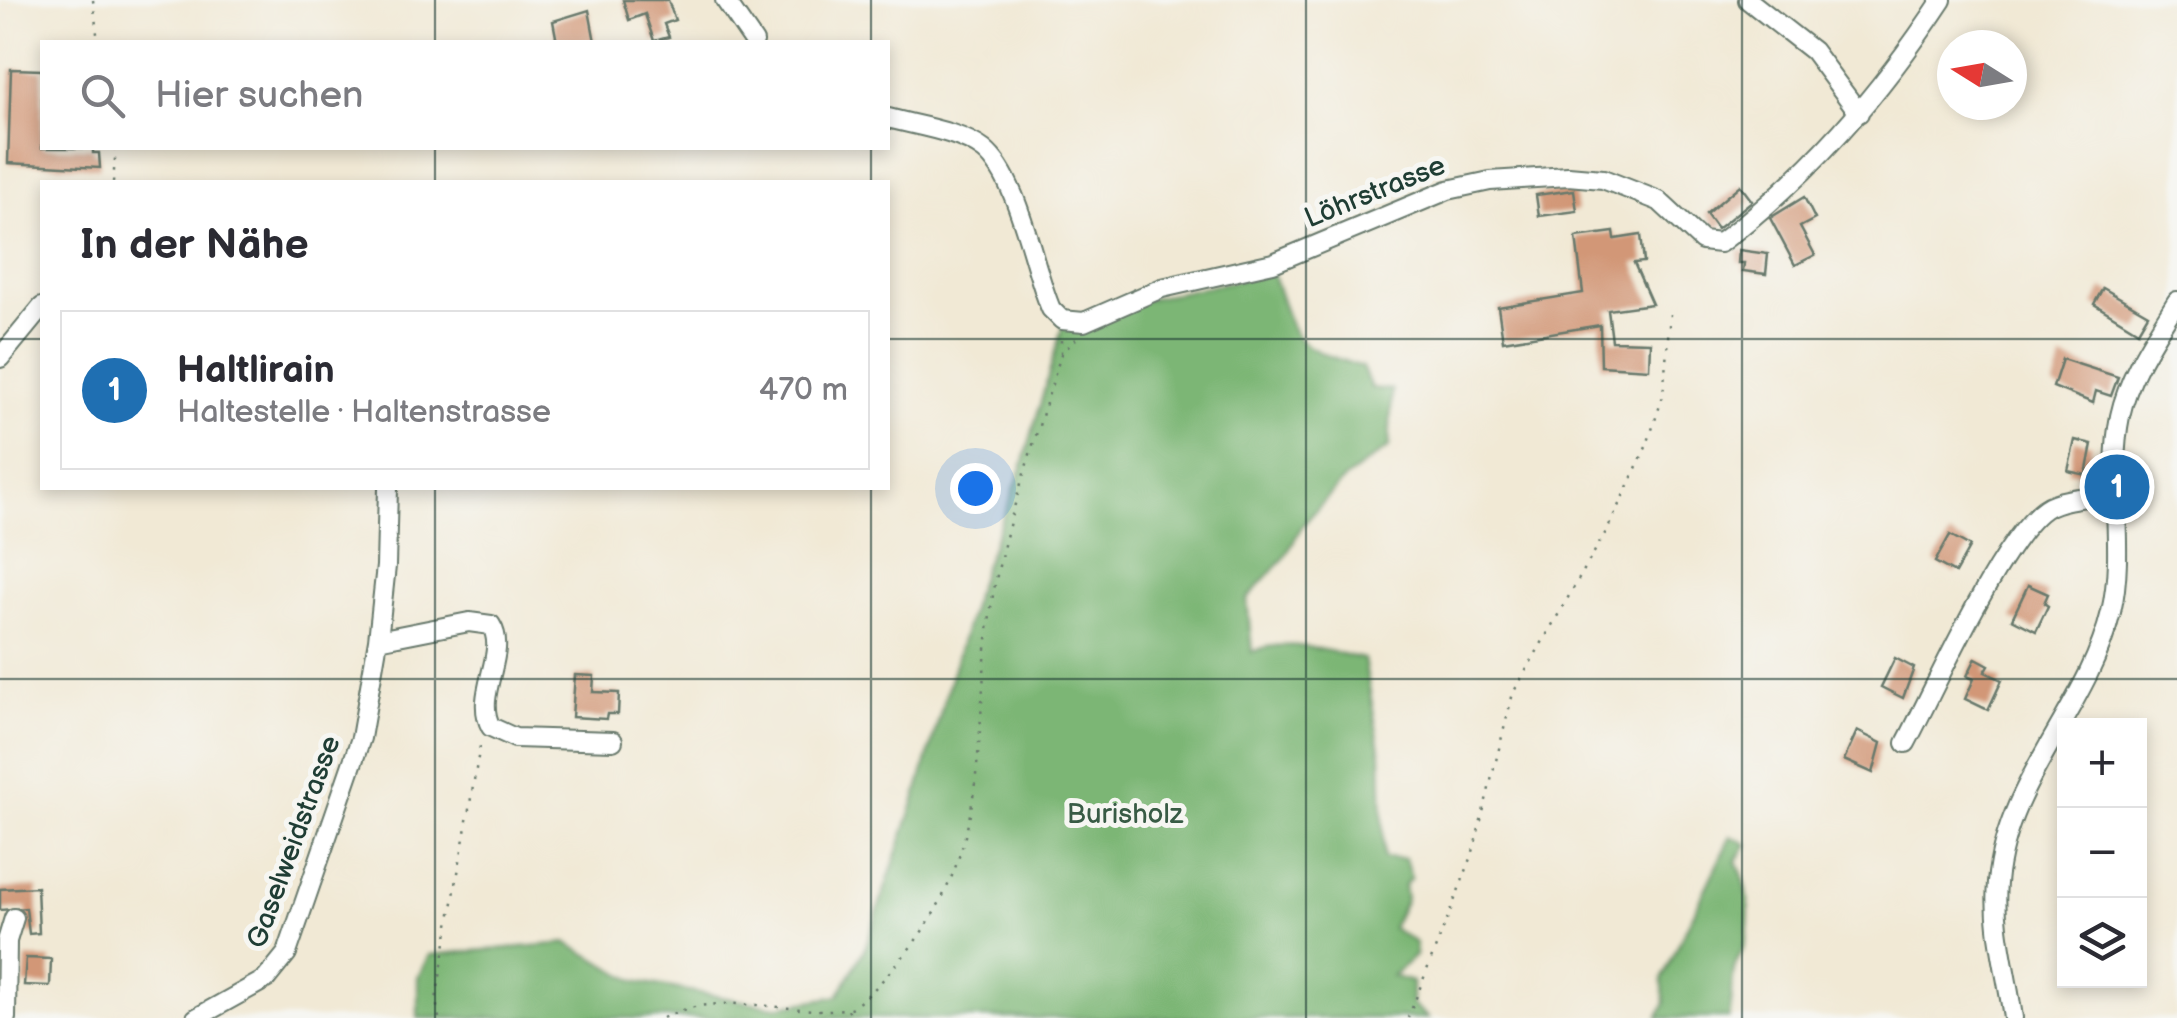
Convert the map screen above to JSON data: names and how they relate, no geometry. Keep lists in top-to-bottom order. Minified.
{"streets":{"street":["Löhrstrasse","Gaselweidstrasse"]},"parks":["Burisholz"],"north":"left","page":{"search":"Hier suchen","heading":"In der Nähe","list":[{"mark":"1","name":"Haltlirain","note":"Haltestelle · Haltenstrasse","value":"470 m"}],"pins":"1","map_buttons":["+","−"]}}
